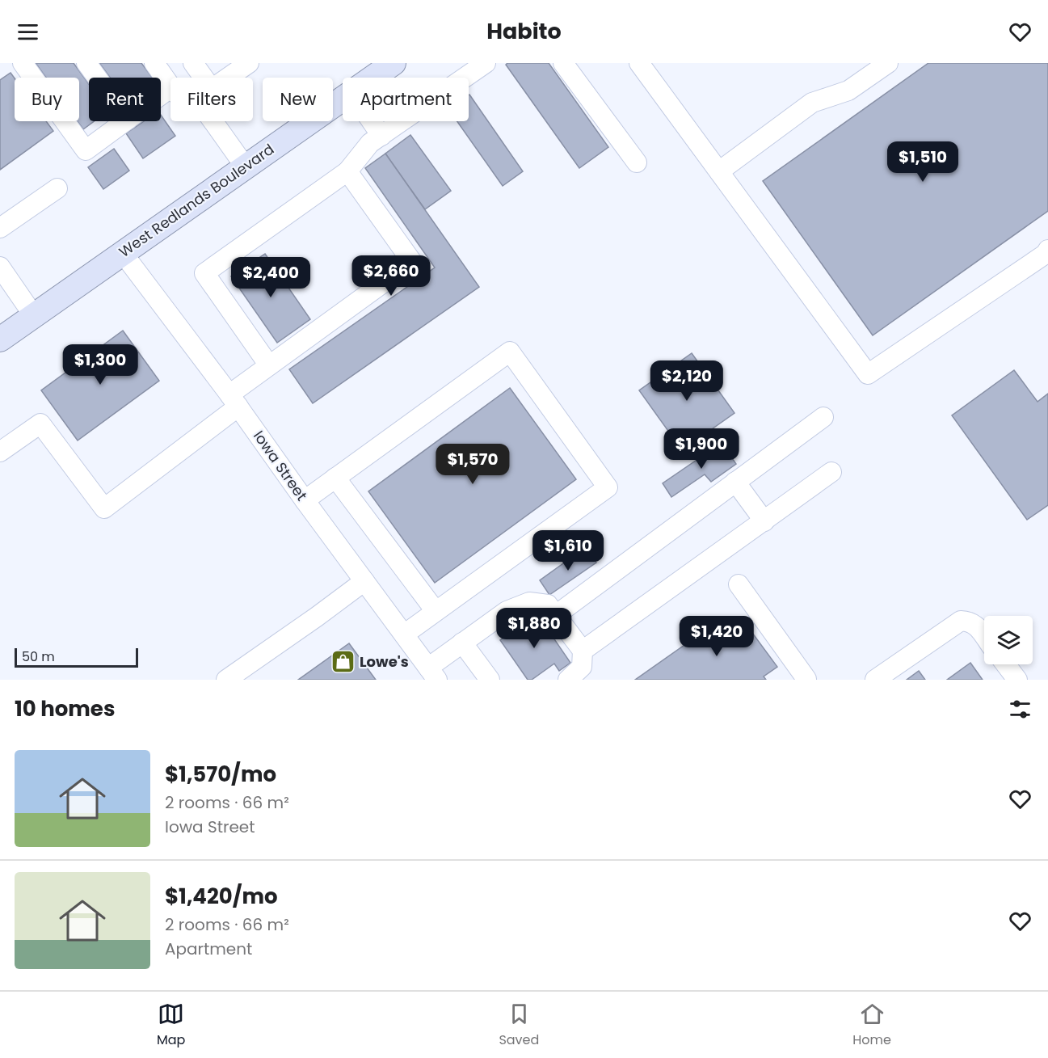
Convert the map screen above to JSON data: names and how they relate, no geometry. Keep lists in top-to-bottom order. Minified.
{"streets":{"main road":["West Redlands Boulevard"],"street":["Iowa Street"]},"crossings":[["West Redlands Boulevard","Iowa Street"]],"places":{"shop":["Lowe's"]},"scale_bar":"50 m","page":{"header":"Habito","chip":["Buy","Rent","Filters","New","Apartment"],"price":["$1,510","$2,660","$2,400","$1,300","$2,120","$1,900","$1,570","$1,610","$1,880","$1,420"],"scale":"50 m","heading":"10 homes","list":[{"name":"$1,570/mo","note":"2 rooms · 66 m² · Iowa Street"},{"name":"$1,420/mo","note":"2 rooms · 66 m² · Apartment"}],"tabs":["Map","Saved","Home"]}}
